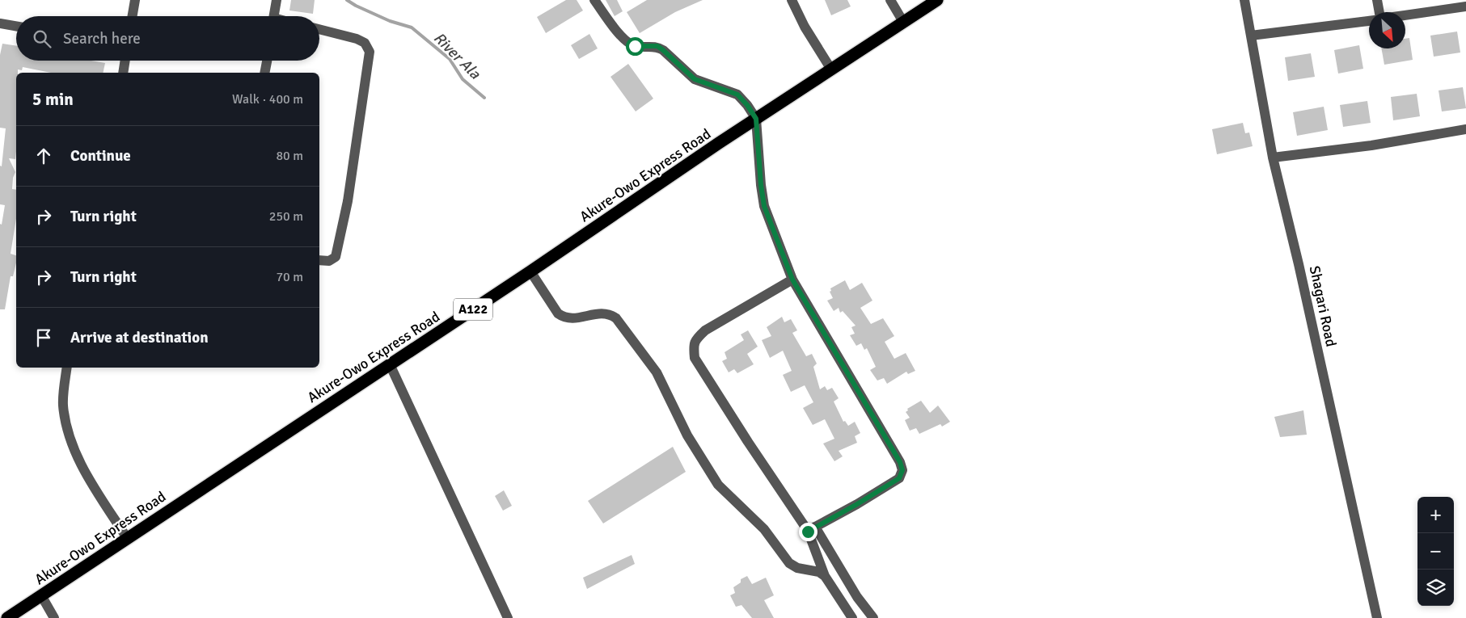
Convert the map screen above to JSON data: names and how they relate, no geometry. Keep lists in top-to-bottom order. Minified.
{"streets":{"highway":["Akure-Owo Express Road","A122"],"street":["Shagari Road"]},"water":["River Ala"],"north":"bottom right","page":{"search":"Search here","heading":["5 min","Walk · 400 m"],"list":[["Continue","80 m"],["Turn right","250 m"],["Turn right","70 m"],"Arrive at destination"],"map_buttons":["+","−"]}}
